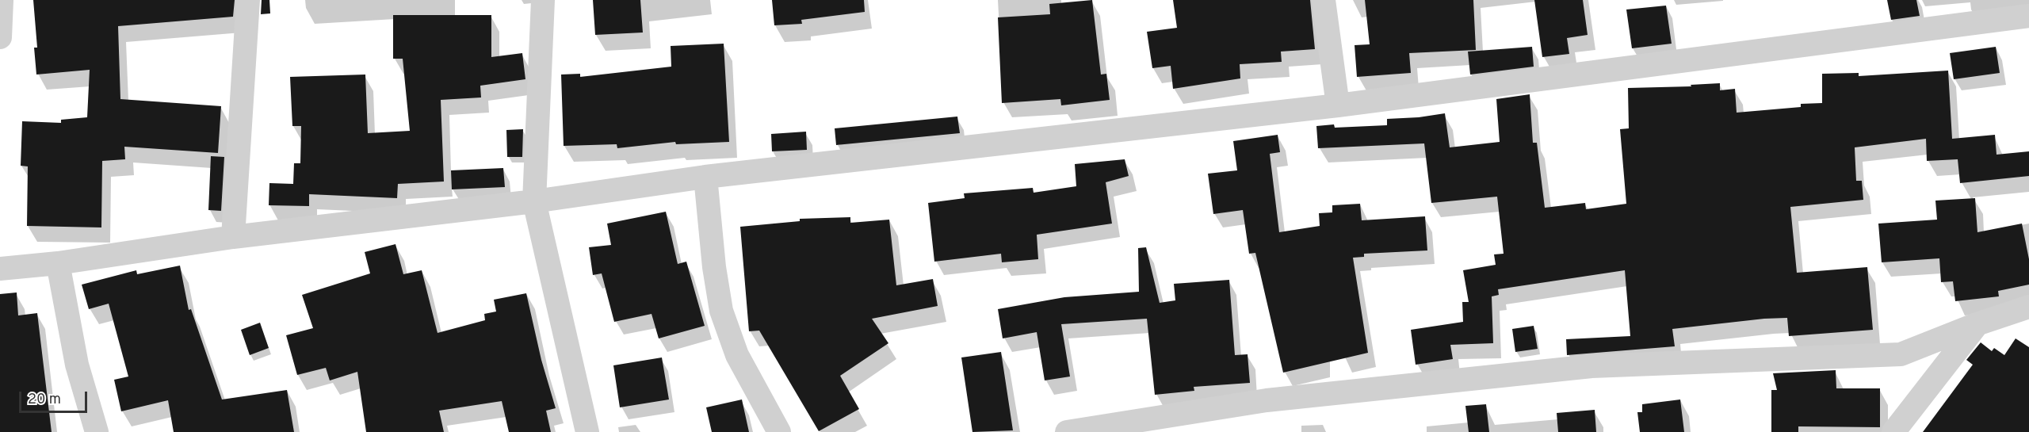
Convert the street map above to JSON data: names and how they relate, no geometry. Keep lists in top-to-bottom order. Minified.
{"scale_bar":"20 m"}
